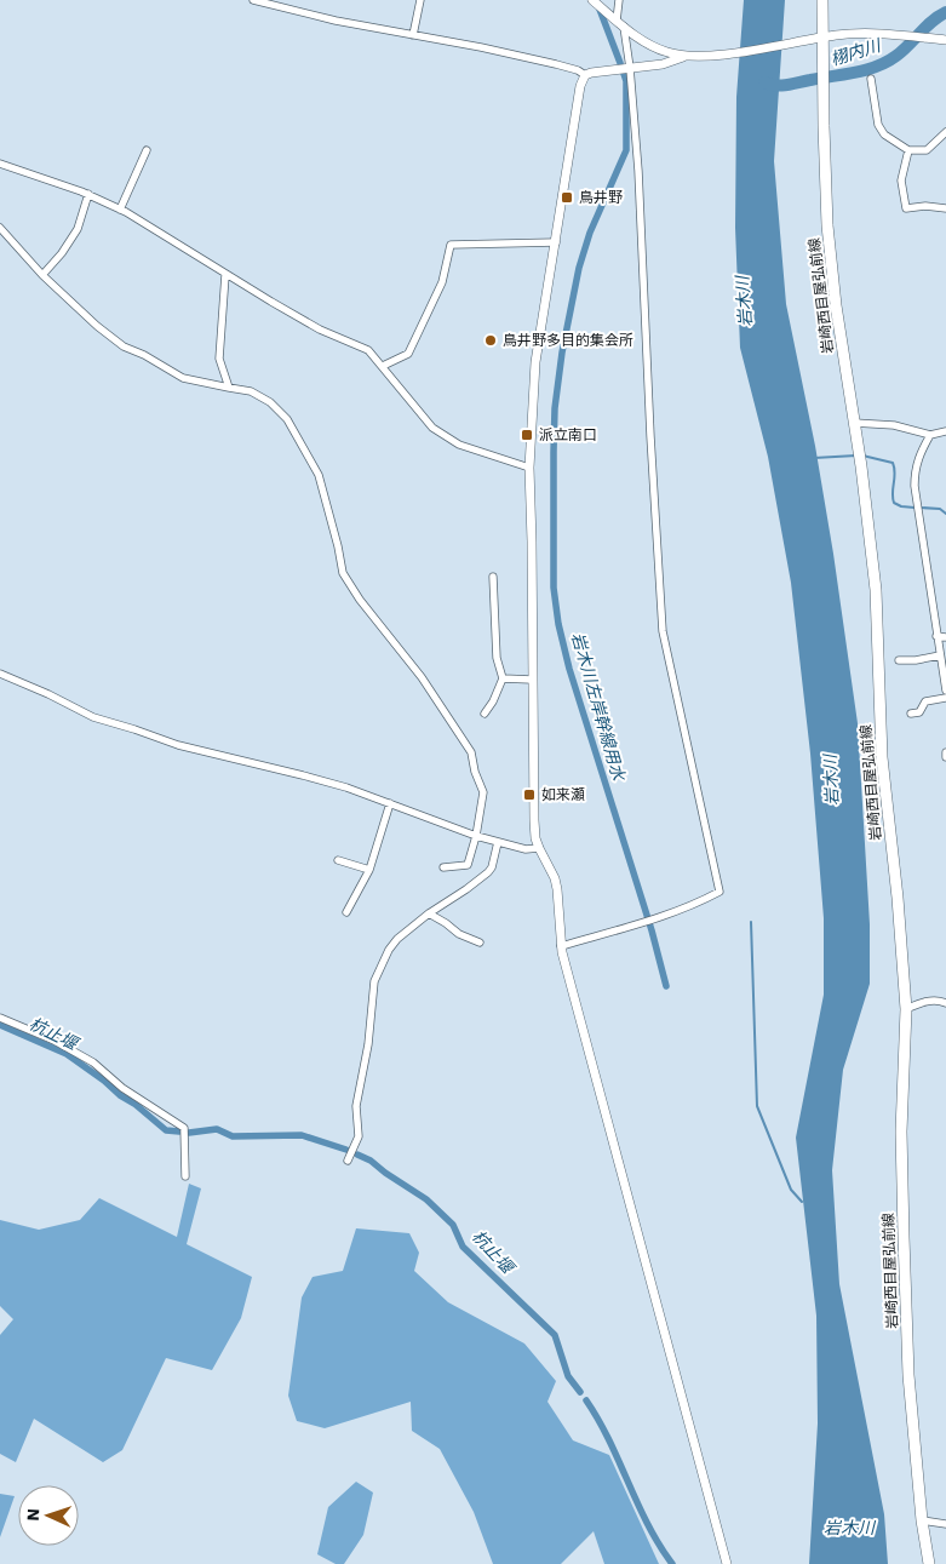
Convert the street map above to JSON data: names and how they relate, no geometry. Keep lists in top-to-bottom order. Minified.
{"streets":{"main road":["岩崎西目屋弘前線"]},"water":["栩内川","岩木川","岩木川左岸幹線用水","杭止堰"],"places":{"transit":["鳥井野","派立南口","如来瀬"],"other":["鳥井野多目的集会所"]},"north":"left"}
